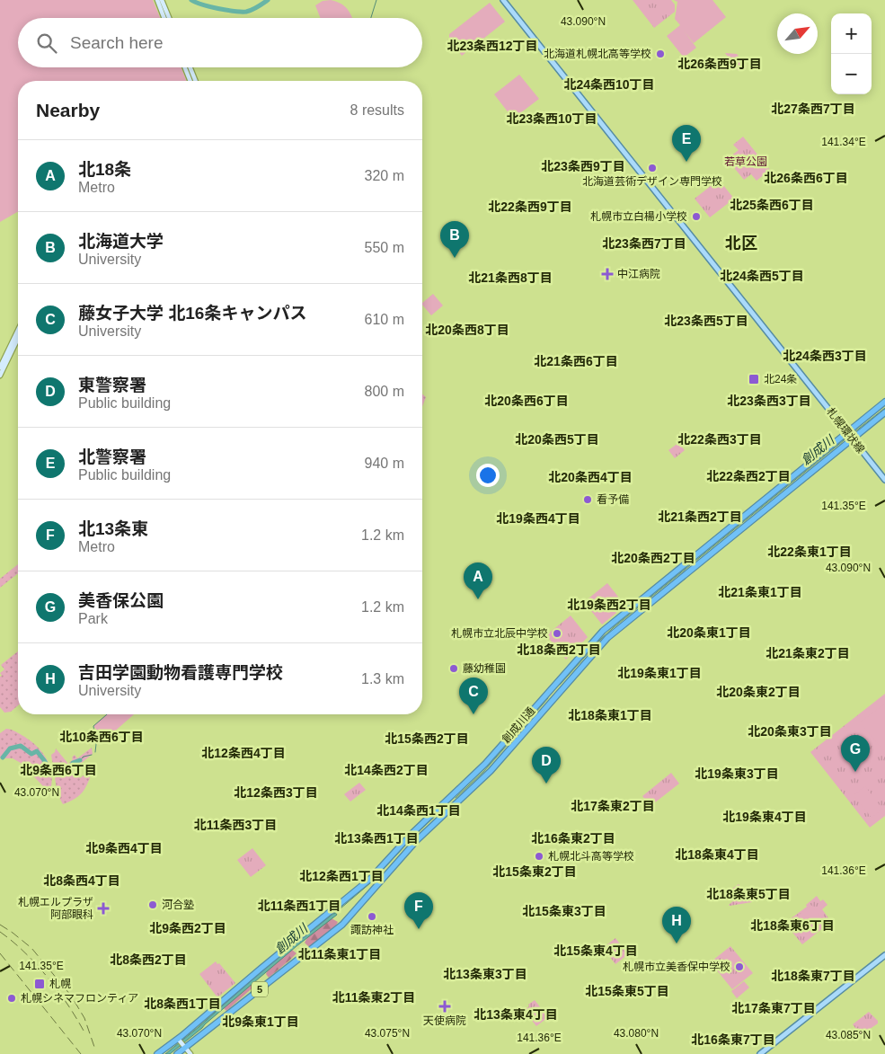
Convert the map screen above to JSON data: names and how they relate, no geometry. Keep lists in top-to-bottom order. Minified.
{"streets":{"highway":["創成川通","5"],"main road":["札幌環状線"]},"crossings":[["札幌環状線","創成川通"]],"districts":["北23条西12丁目","北26条西9丁目","北24条西10丁目","北27条西7丁目","北23条西10丁目","北23条西9丁目","北26条西6丁目","北25条西6丁目","北22条西9丁目","北23条西7丁目","北区","北24条西5丁目","北21条西8丁目","北23条西5丁目","北20条西8丁目","北24条西3丁目","北21条西6丁目","北20条西6丁目","北23条西3丁目","北20条西5丁目","北22条西3丁目","北22条西2丁目","北20条西4丁目","北21条西2丁目","北19条西4丁目","北22条東1丁目","北20条西2丁目","北21条東1丁目","北19条西2丁目","北20条東1丁目","北18条西2丁目","北21条東2丁目","北19条東1丁目","北20条東2丁目","北18条東1丁目","北20条東3丁目","北10条西6丁目","北15条西2丁目","北12条西4丁目","北9条西6丁目","北14条西2丁目","北19条東3丁目","北12条西3丁目","北17条東2丁目","北14条西1丁目","北19条東4丁目","北11条西3丁目","北13条西1丁目","北16条東2丁目","北9条西4丁目","北18条東4丁目","北15条東2丁目","北12条西1丁目","北8条西4丁目","北18条東5丁目","北11条西1丁目","北15条東3丁目","北18条東6丁目","北9条西2丁目","北15条東4丁目","北11条東1丁目","北8条西2丁目","北13条東3丁目","北18条東7丁目","北15条東5丁目","北11条東2丁目","北8条西1丁目","北17条東7丁目","北13条東4丁目","北9条東1丁目","北16条東7丁目"],"water":["創成川"],"parks":["若草公園"],"places":{"other":["北海道札幌北高等学校","北海道芸術デザイン専門学校","札幌市立白楊小学校","看予備","札幌市立北辰中学校","藤幼稚園","札幌北斗高等学校","河合塾","諏訪神社","札幌市立美香保中学校","札幌シネマフロンティア"],"health":["中江病院","札幌エルプラザ 阿部眼科","天使病院"],"transit":["北24条","札幌"]},"north":"top right","page":{"map_buttons":["+","−"],"search":"Search here","heading":["Nearby","8 results"],"pins":["E","B","A","C","G","D","F","H"],"list":[{"mark":"A","name":"北18条","note":"Metro","value":"320 m"},{"mark":"B","name":"北海道大学","note":"University","value":"550 m"},{"mark":"C","name":"藤女子大学 北16条キャンパス","note":"University","value":"610 m"},{"mark":"D","name":"東警察署","note":"Public building","value":"800 m"},{"mark":"E","name":"北警察署","note":"Public building","value":"940 m"},{"mark":"F","name":"北13条東","note":"Metro","value":"1.2 km"},{"mark":"G","name":"美香保公園","note":"Park","value":"1.2 km"},{"mark":"H","name":"吉田学園動物看護専門学校","note":"University","value":"1.3 km"}]},"coordinates":["43.090°N","141.34°E","141.35°E","43.070°N","141.36°E","43.075°N","43.080°N","43.085°N"]}
